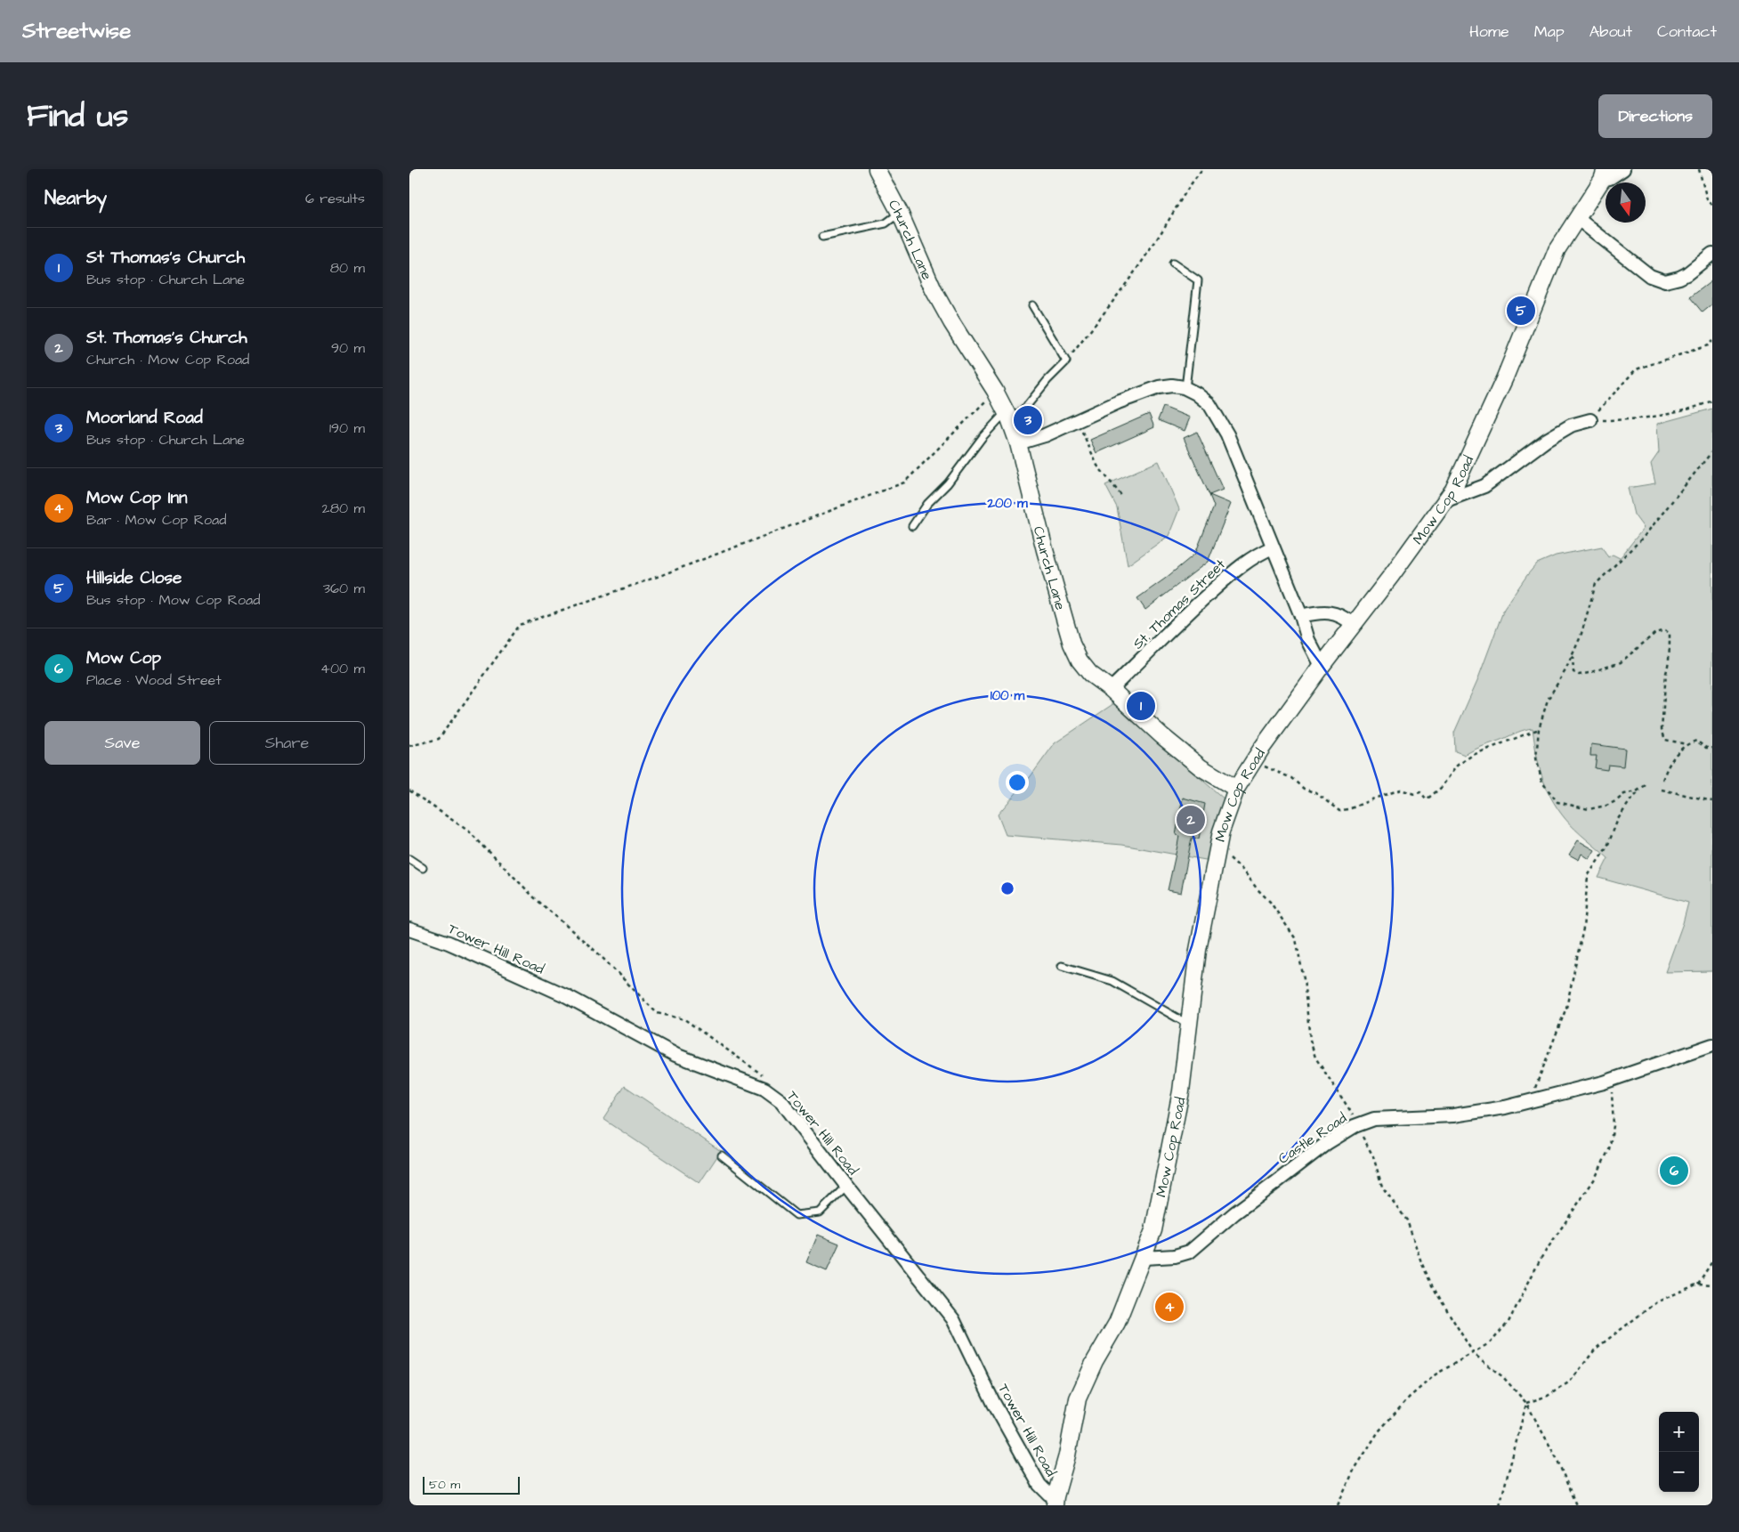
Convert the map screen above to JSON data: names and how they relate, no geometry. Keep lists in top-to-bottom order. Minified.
{"streets":{"street":["Church Lane","Mow Cop Road","St. Thomas Street","Tower Hill Road","Castle Road"]},"crossings":[["Church Lane","Mow Cop Road"],["Church Lane","St. Thomas Street"],["Mow Cop Road","Tower Hill Road"],["Mow Cop Road","Castle Road"]],"scale_bar":"50 m","north":"bottom","page":{"header":"Streetwise","nav":["Home","Map","About","Contact"],"title":"Find us","buttons":["Directions",["Save","Share"]],"heading":["Nearby","6 results"],"list":[{"mark":"1","name":"St Thomas's Church","note":"Bus stop · Church Lane","value":"80 m"},{"mark":"2","name":"St. Thomas's Church","note":"Church · Mow Cop Road","value":"90 m"},{"mark":"3","name":"Moorland Road","note":"Bus stop · Church Lane","value":"190 m"},{"mark":"4","name":"Mow Cop Inn","note":"Bar · Mow Cop Road","value":"280 m"},{"mark":"5","name":"Hillside Close","note":"Bus stop · Mow Cop Road","value":"360 m"},{"mark":"6","name":"Mow Cop","note":"Place · Wood Street","value":"400 m"}],"pins":["5","3","1","2","6","4"],"map_buttons":["+","−"],"scale":"50 m"},"rings":["200 m","100 m"]}
